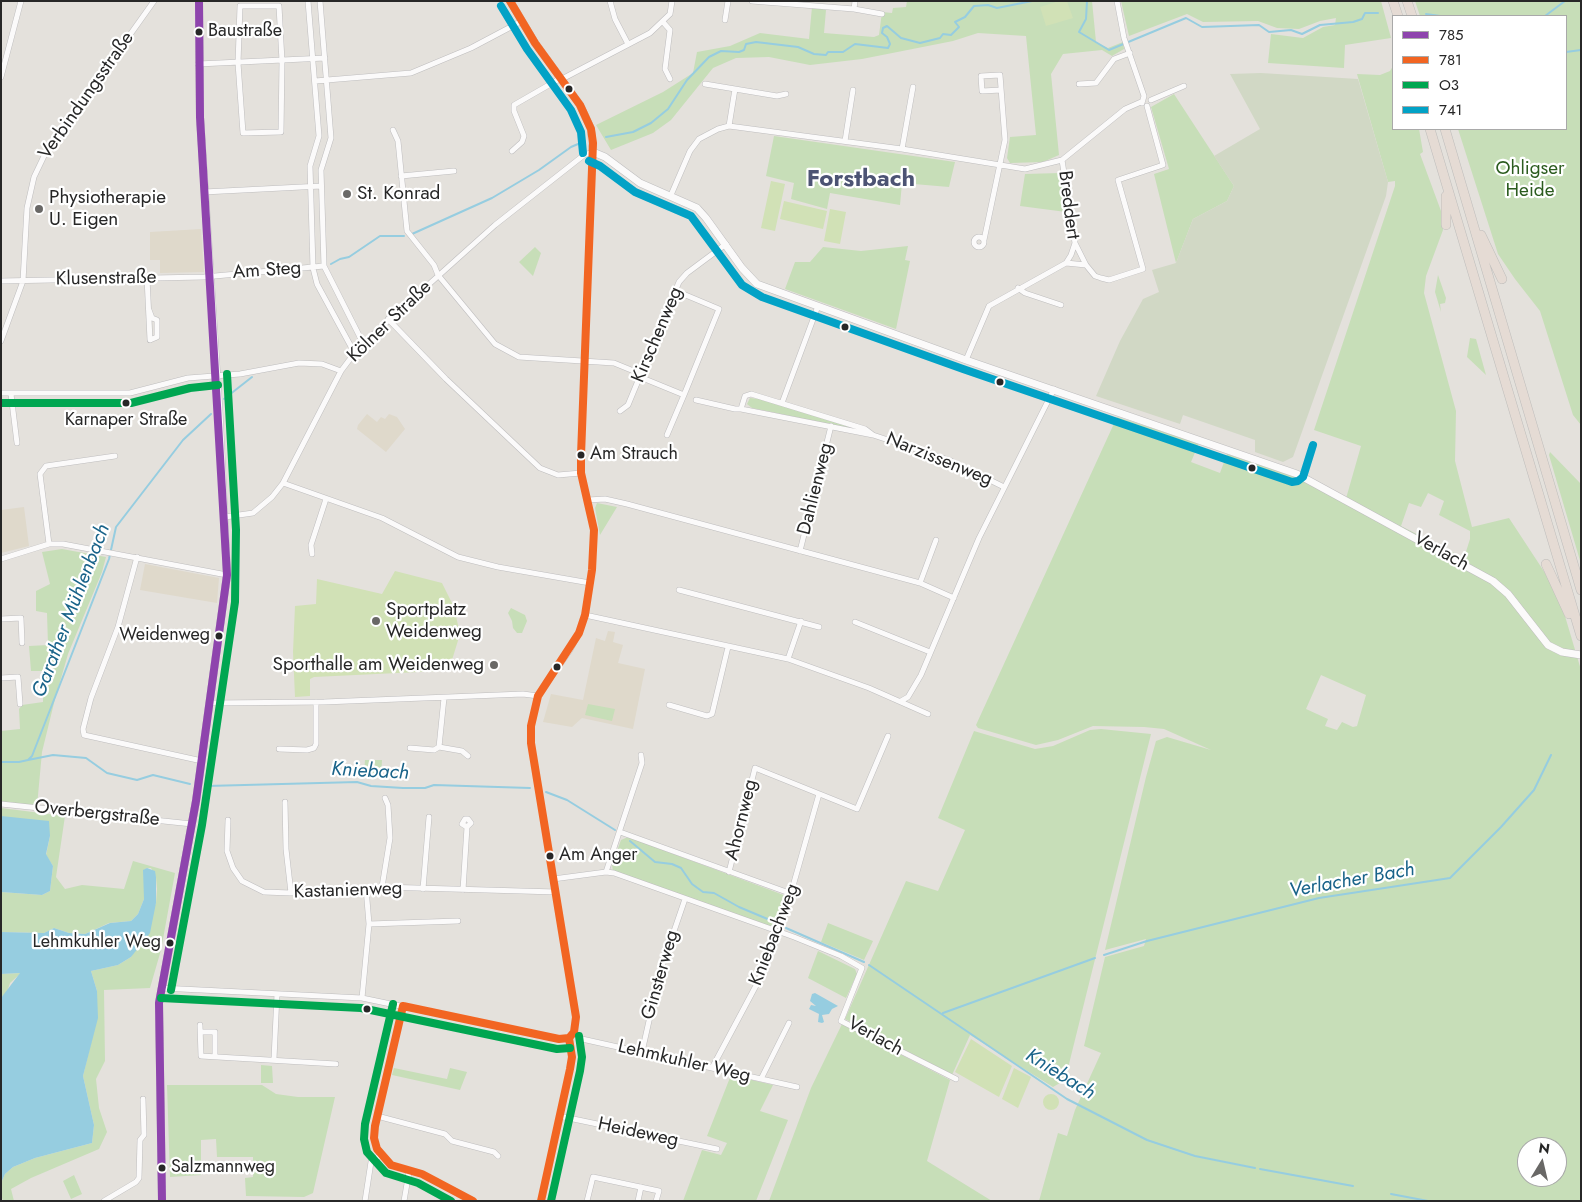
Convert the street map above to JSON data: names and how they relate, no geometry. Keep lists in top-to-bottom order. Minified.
{"streets":{"street":["Verbindungsstraße","Breddert","Am Steg","Klusenstraße","Kölner Straße","Kirschenweg","Narzissenweg","Dahlienweg","Verlach","Overbergstraße","Ahornweg","Kastanienweg","Kniebachweg","Ginsterweg","Lehmkuhler Weg","Heideweg"]},"crossings":[["Verbindungsstraße","Klusenstraße"],["Breddert","Verlach"],["Am Steg","Klusenstraße"],["Kölner Straße","Verlach"],["Kirschenweg","Verlach"],["Narzissenweg","Dahlienweg"],["Verlach","Kniebachweg"],["Ahornweg","Kniebachweg"],["Kniebachweg","Lehmkuhler Weg"],["Ginsterweg","Lehmkuhler Weg"]],"districts":["Forstbach"],"water":["Garather Mühlenbach","Kniebach","Verlacher Bach"],"parks":["Ohligser Heide"],"places":["Baustraße","St. Konrad","Physiotherapie U. Eigen","Karnaper Straße","Am Strauch","Sportplatz Weidenweg","Weidenweg","Sporthalle am Weidenweg","Am Anger","Lehmkuhler Weg","Salzmannweg"],"lines":["transit line 785","transit line 781","transit line 741","transit line O3"],"legend":["785","781","O3","741"],"north":"top"}
